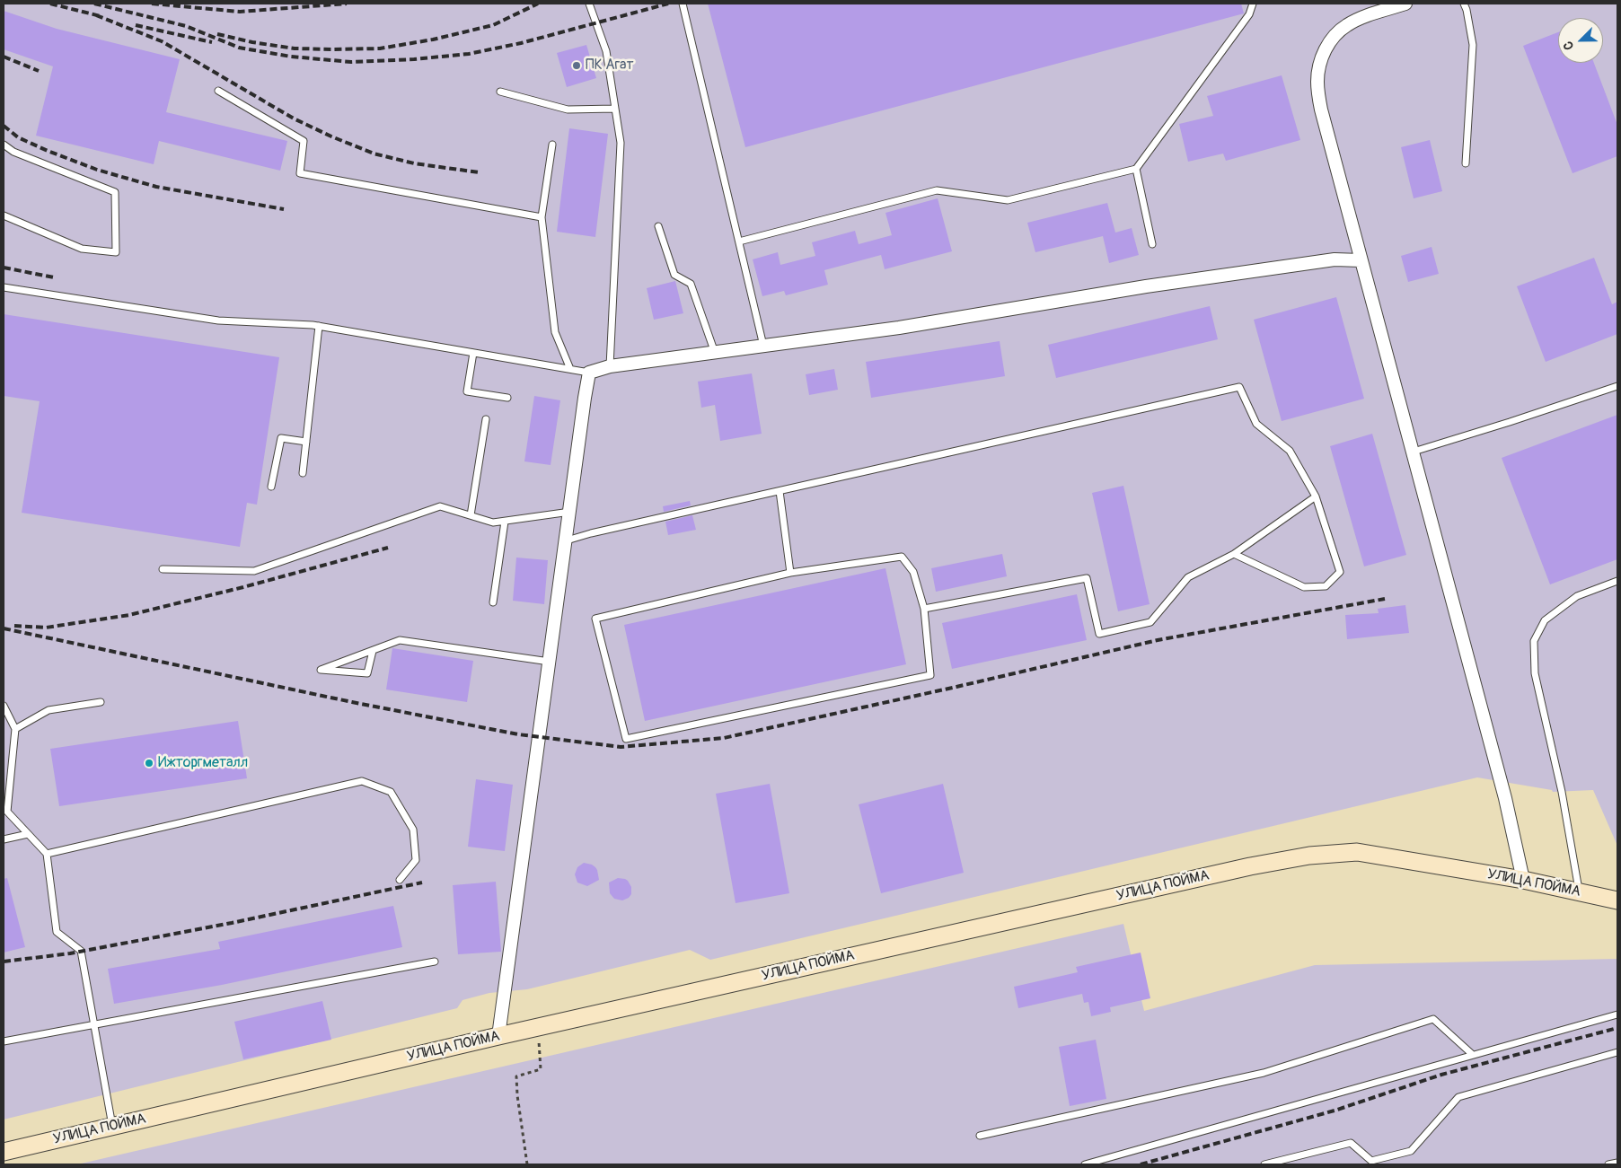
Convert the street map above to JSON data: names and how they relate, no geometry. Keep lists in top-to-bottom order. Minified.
{"streets":{"main road":["УЛИЦА ПОЙМА"]},"places":["ПК Агат","Ижторгметалл"],"north":"bottom left"}
